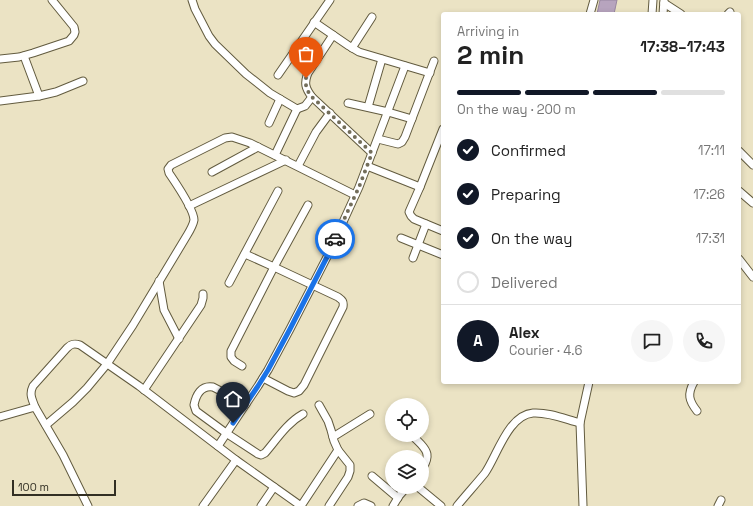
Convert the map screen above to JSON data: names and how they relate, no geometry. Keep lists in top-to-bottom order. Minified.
{"scale_bar":"100 m","page":{"heading":["2 min","Arriving in","17:38–17:43"],"panel":["Alex","Courier · 4.6"],"bar":"On the way · 200 m","list":[["Confirmed","17:11"],["Preparing","17:26"],["On the way","17:31"],"Delivered"],"round":"A","scale":"100 m"}}
